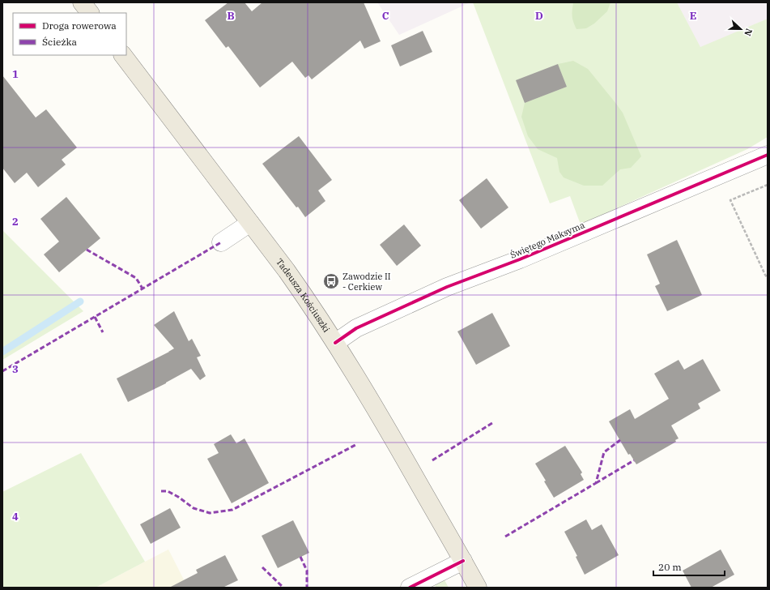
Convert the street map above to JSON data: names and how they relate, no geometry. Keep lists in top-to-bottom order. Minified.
{"streets":{"main road":["Tadeusza Kościuszki"],"street":["Świętego Maksyma"]},"crossings":[["Świętego Maksyma","Tadeusza Kościuszki"]],"places":{"bus stop":["Zawodzie II - Cerkiew"]},"legend":["Droga rowerowa","Ścieżka"],"scale_bar":"20 m","north":"right","grid":{"columns":["B","C","D","E"],"rows":["1","2","3","4"]}}
